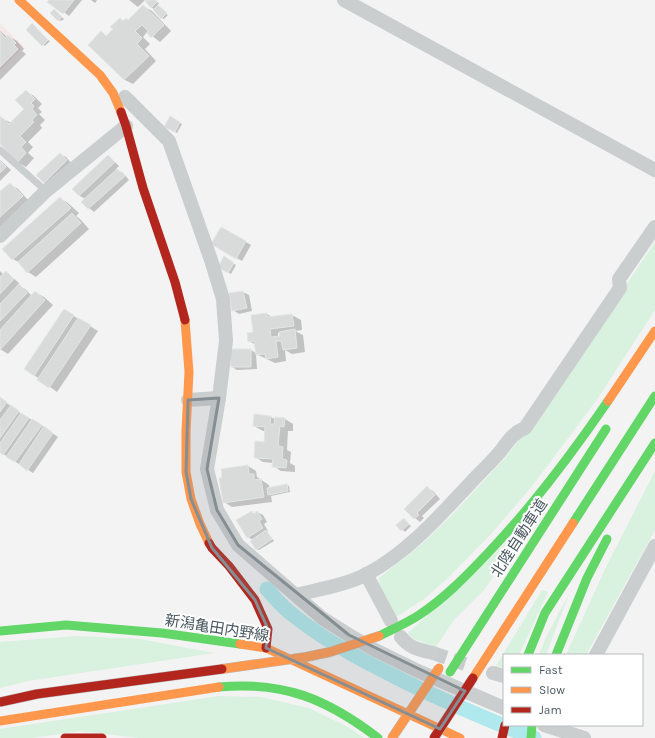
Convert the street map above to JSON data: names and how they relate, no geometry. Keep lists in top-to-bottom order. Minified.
{"streets":{"main road":["北陸自動車道","新潟亀田内野線"]},"legend":["Fast","Slow","Jam"]}
